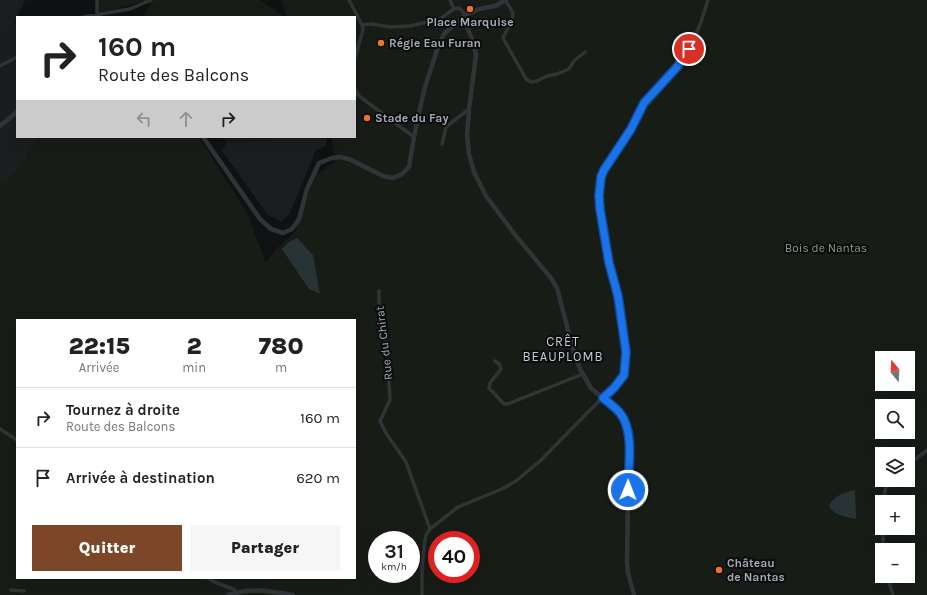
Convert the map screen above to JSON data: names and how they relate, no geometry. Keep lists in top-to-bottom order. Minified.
{"streets":{"street":["Rue du Chirat"]},"districts":["CRÊT BEAUPLOMB"],"parks":["Bois de Nantas"],"places":["Place Marquise","Régie Eau Furan","Stade du Fay","Château de Nantas"],"north":"top","page":{"turn":["160 m","Route des Balcons"],"eta":["22:15","Arrivée","2","min","780","m"],"map_buttons":["+","−"],"list":[{"name":"Tournez à droite","note":"Route des Balcons","value":"160 m"},{"name":"Arrivée à destination","value":"620 m"}],"buttons":["Quitter","Partager"],"speed":"31 km/h","limit":"40"}}
